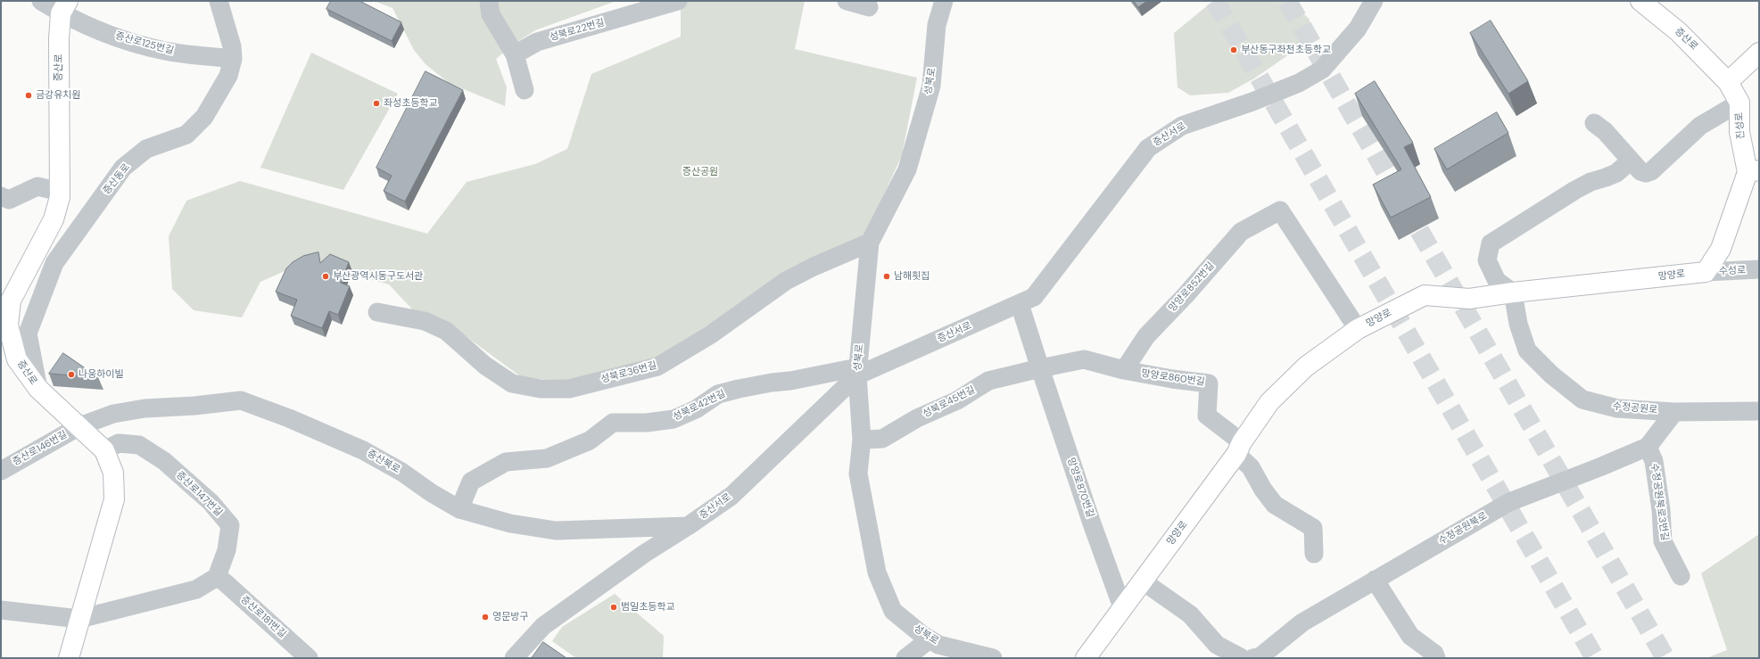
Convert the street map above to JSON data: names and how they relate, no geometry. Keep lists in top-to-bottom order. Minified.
{"streets":{"main road":["증산로","진성로","망양로"],"street":["성북로22번길","증산로125번길","성북로","증산서로","증산동로","수성로","망양로852번길","성북로36번길","망양로860번길","성북로45번길","성북로42번길","수정공원로","증산로146번길","증산북로","망양로870번길","증산로147번길","수정공원북로3번길","수정공원북로","증산로181번길"]},"crossings":[["증산로","증산로125번길"],["증산로","진성로"],["증산로","증산동로"],["증산로","증산로146번길"],["증산로","증산북로"],["증산로","증산로147번길"],["증산로125번길","증산동로"],["성북로","증산서로"],["성북로","성북로36번길"],["성북로","성북로45번길"],["성북로","성북로42번길"],["증산서로","성북로42번길"],["증산서로","증산북로"],["수성로","망양로"],["망양로","망양로852번길"],["망양로","망양로860번길"],["망양로","수정공원로"],["망양로","망양로870번길"],["망양로852번길","망양로860번길"],["성북로45번길","망양로870번길"],["성북로42번길","증산북로"],["수정공원로","수정공원북로"],["증산로146번길","증산북로"],["증산로147번길","증산로181번길"],["수정공원북로3번길","수정공원북로"]],"parks":["증산공원"],"places":["부산동구좌천초등학교","금강유치원","좌성초등학교","부산광역시동구도서관","남해횟집","나웅하이빌","범일초등학교","영문방구"]}
